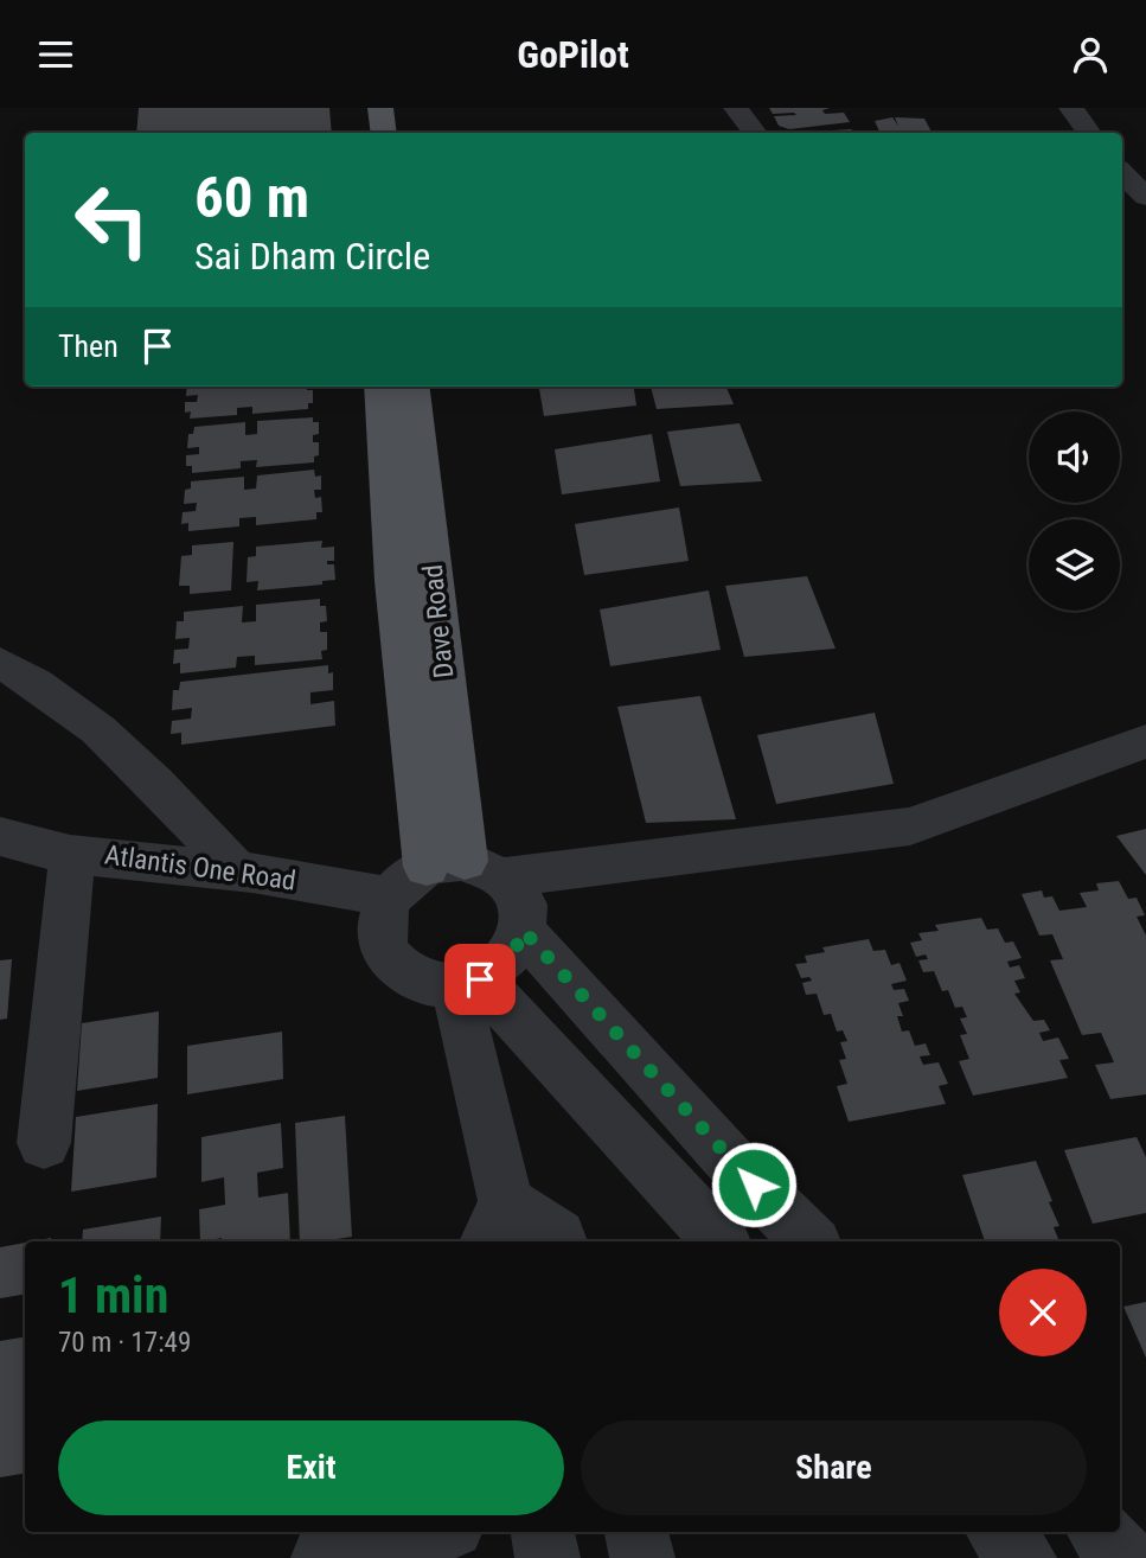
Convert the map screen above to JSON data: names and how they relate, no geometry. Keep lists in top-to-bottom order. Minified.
{"streets":{"main road":["Dave Road"],"street":["Atlantis One Road"]},"crossings":[["Dave Road","Atlantis One Road"]],"page":{"header":"GoPilot","turn":["60 m","Sai Dham Circle"],"then":"Then","heading":["1 min","70 m · 17:49"],"buttons":["Exit","Share"]}}
